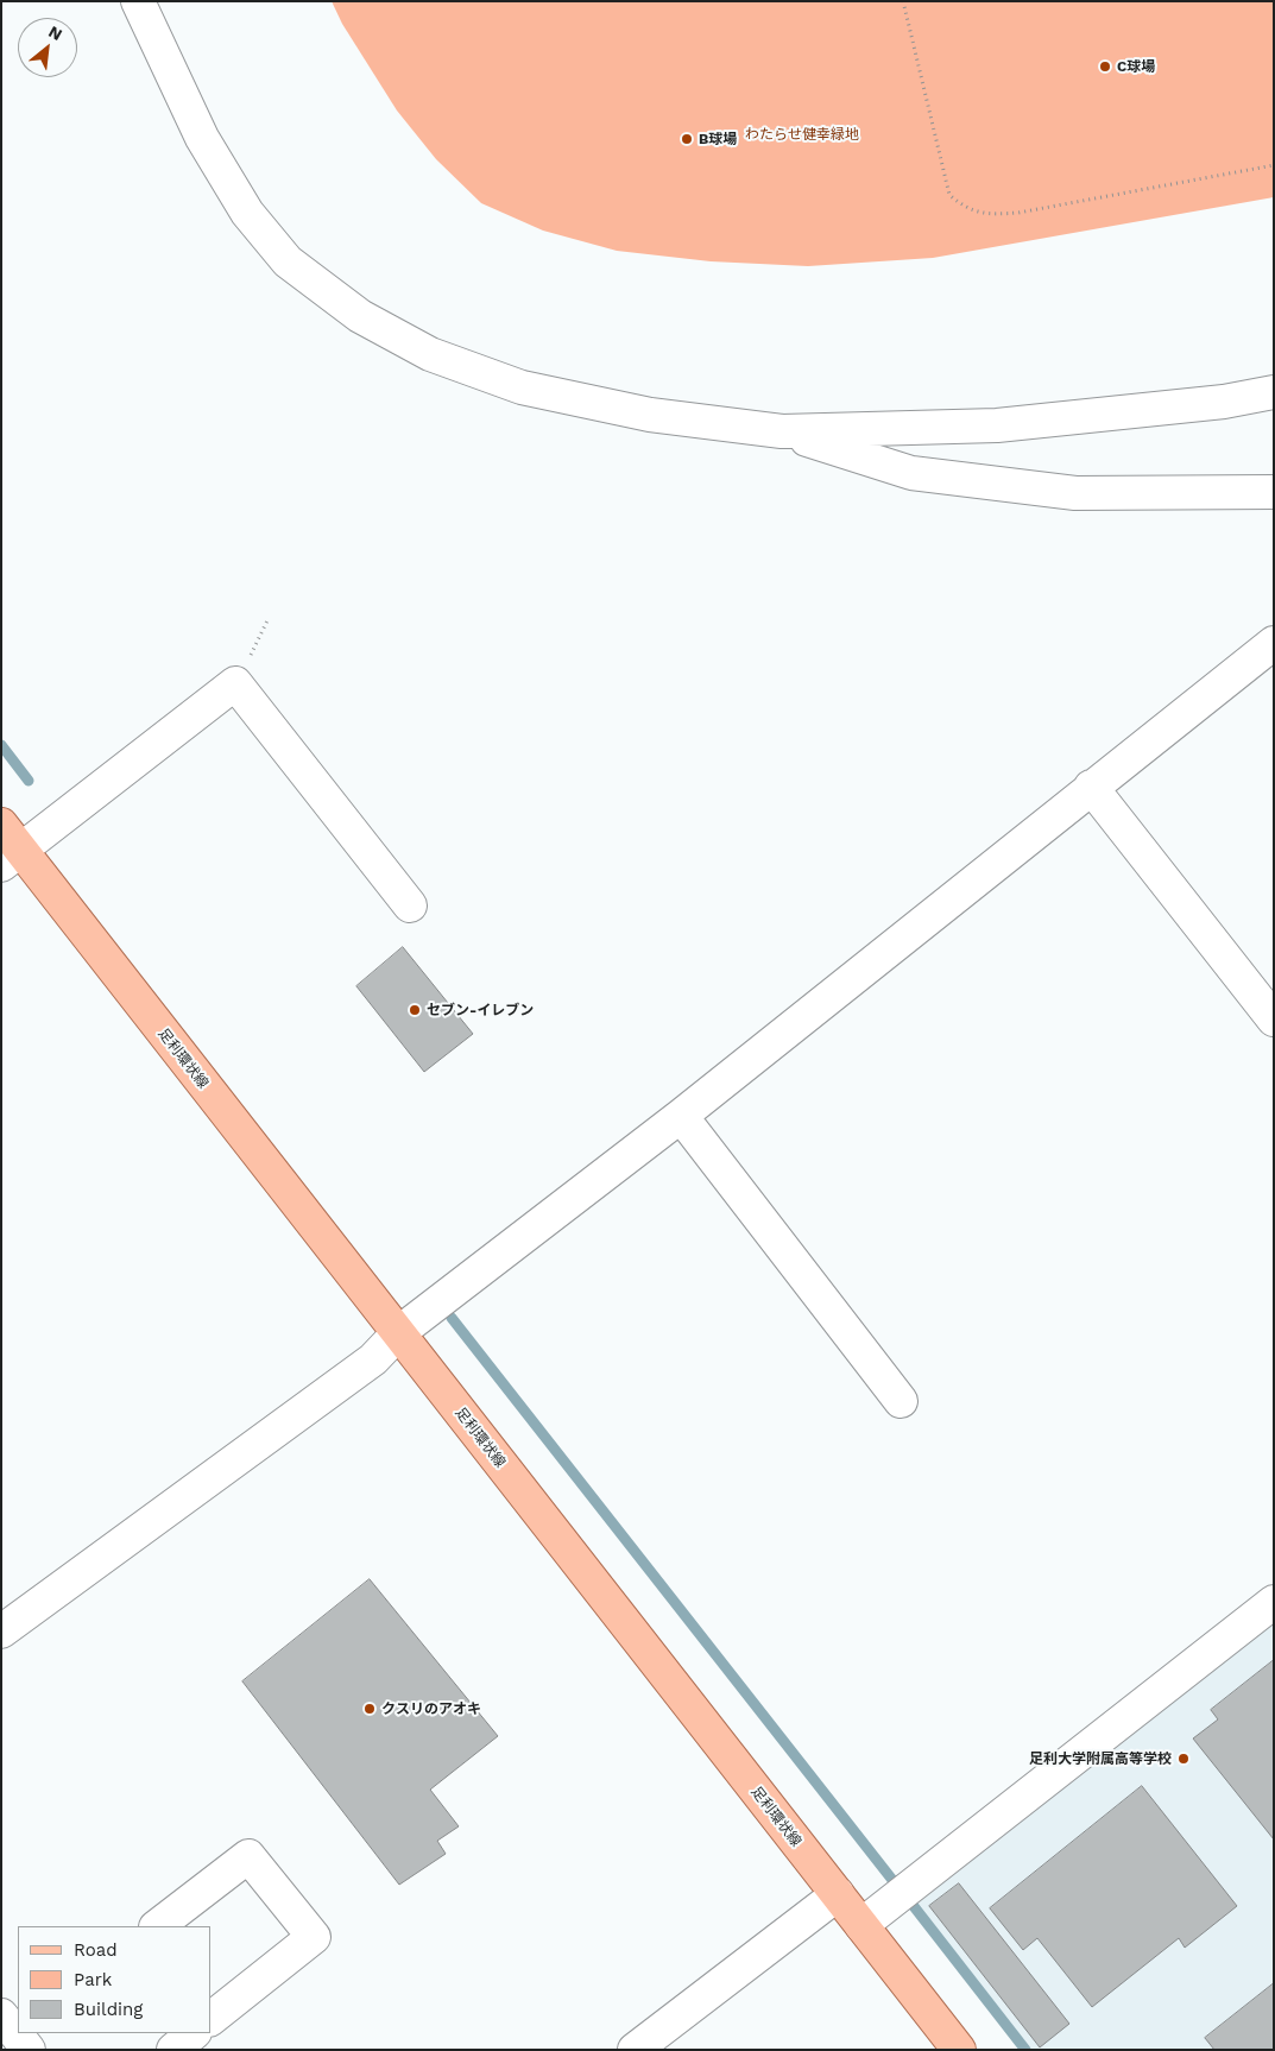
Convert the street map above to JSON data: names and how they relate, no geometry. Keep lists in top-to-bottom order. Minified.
{"streets":{"main road":["足利環状線"]},"parks":["わたらせ健幸緑地"],"places":["C球場","B球場","セブン-イレブン","クスリのアオキ","足利大学附属高等学校"],"legend":["Road","Park","Building"],"north":"top right"}
